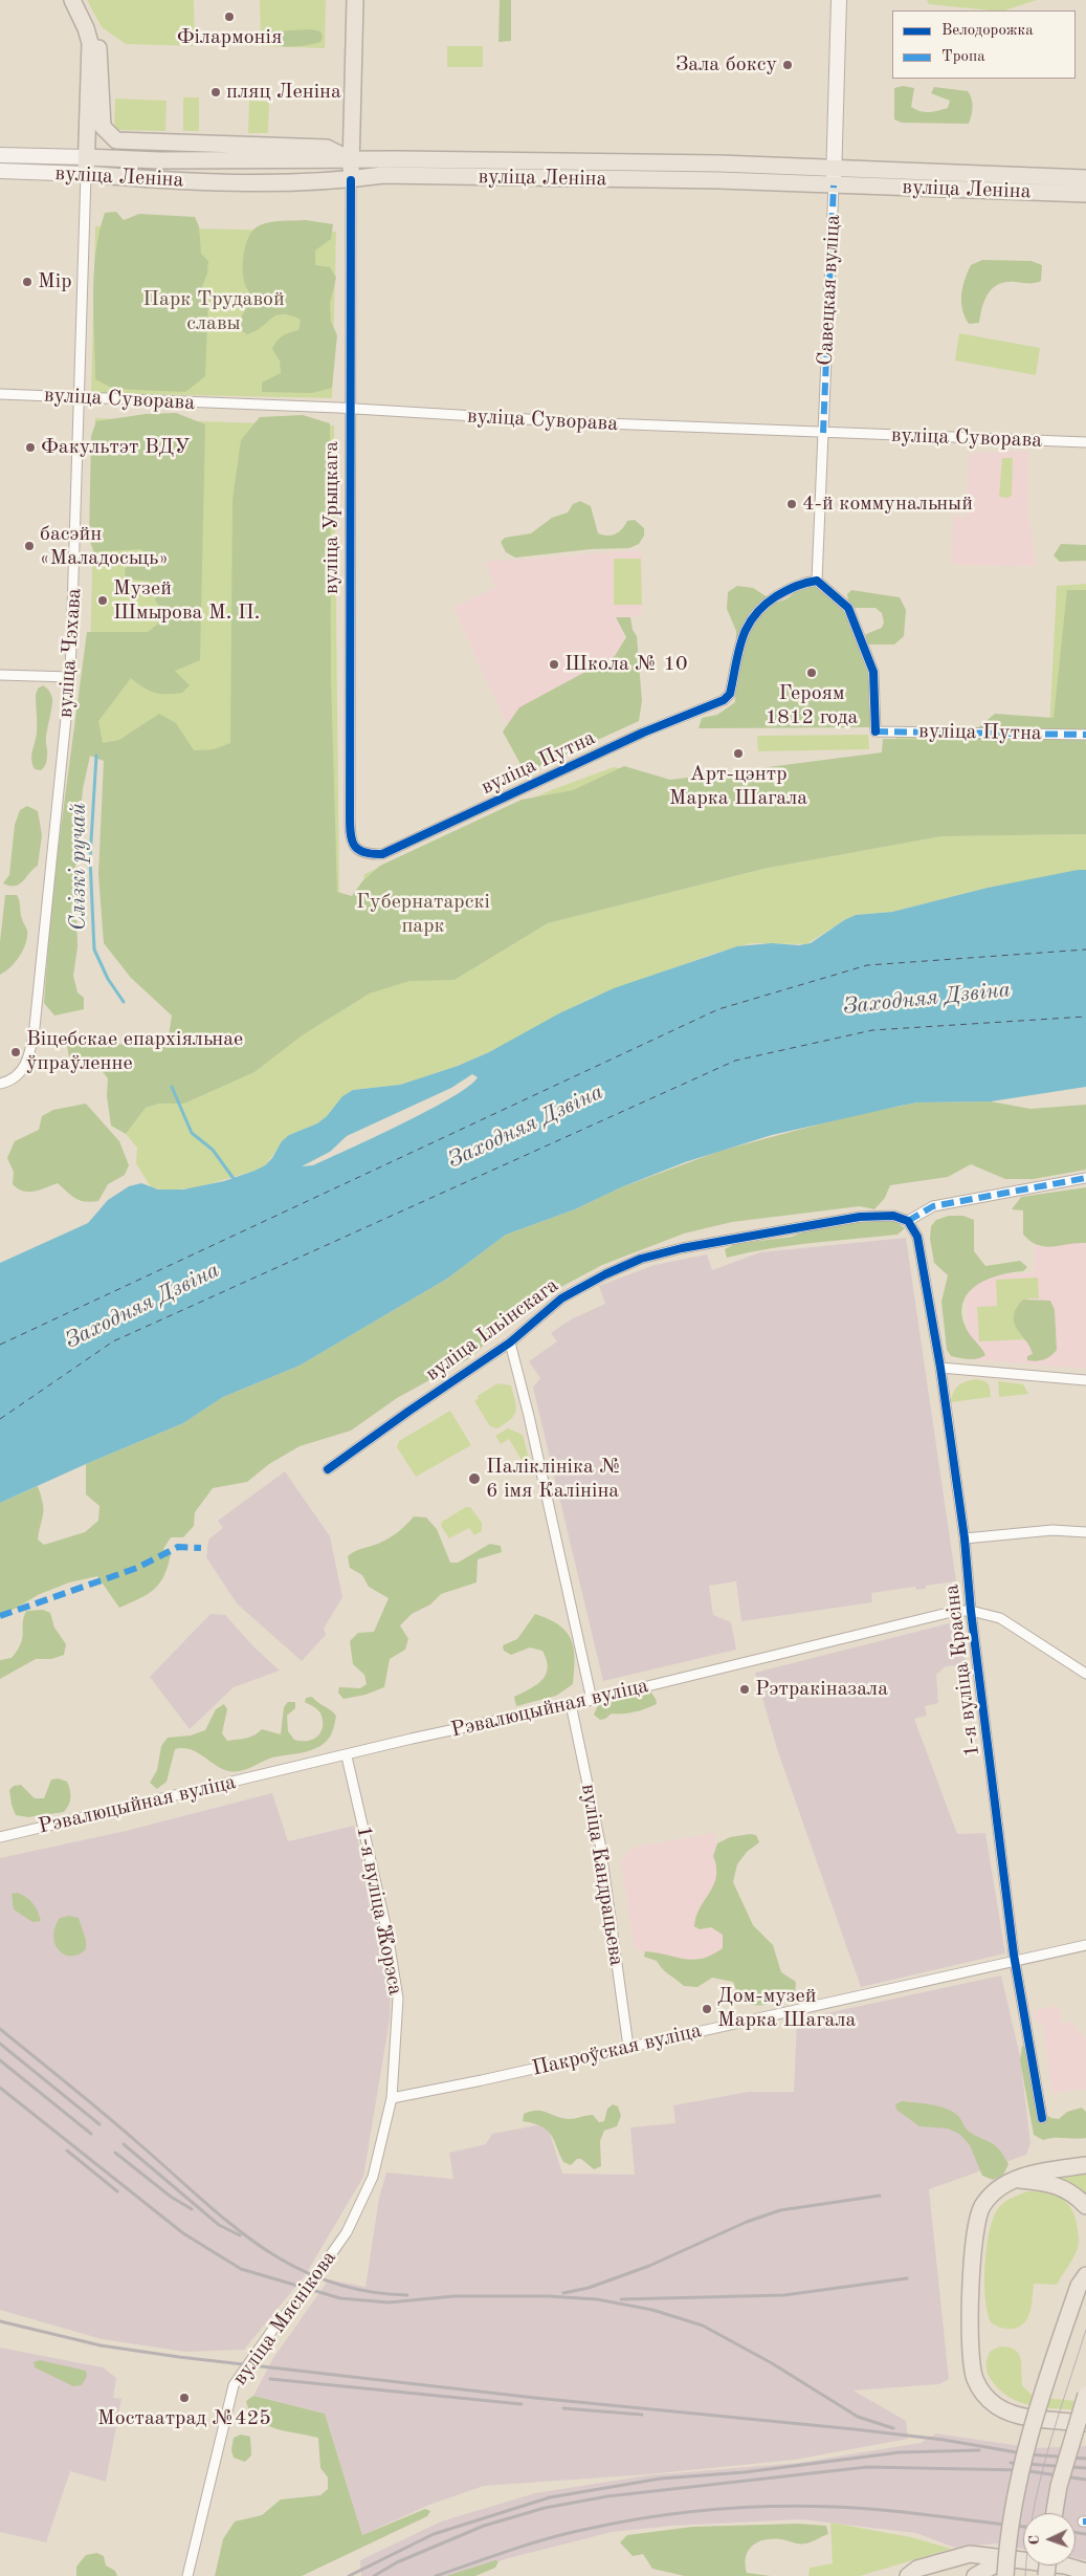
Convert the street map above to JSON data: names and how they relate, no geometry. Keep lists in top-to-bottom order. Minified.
{"streets":{"main road":["вуліца Леніна","вуліца Урыцкага"],"street":["Савецкая вуліца","вуліца Суворава","вуліца Чэхава","вуліца Путна","вуліца Ільінскага","1-я вуліца Красіна","Рэвалюцыйная вуліца","вуліца Кандрацьева","1-я вуліца Жорэса","Пакроўская вуліца","вуліца Мяснікова"]},"crossings":[["вуліца Леніна","Савецкая вуліца"],["вуліца Леніна","вуліца Урыцкага"],["вуліца Леніна","вуліца Чэхава"],["Савецкая вуліца","вуліца Суворава"],["Савецкая вуліца","вуліца Путна"],["вуліца Суворава","вуліца Урыцкага"],["вуліца Суворава","вуліца Чэхава"],["вуліца Урыцкага","вуліца Путна"],["вуліца Ільінскага","1-я вуліца Красіна"],["1-я вуліца Красіна","Рэвалюцыйная вуліца"],["1-я вуліца Красіна","Пакроўская вуліца"],["Рэвалюцыйная вуліца","вуліца Кандрацьева"],["Рэвалюцыйная вуліца","1-я вуліца Жорэса"],["вуліца Кандрацьева","Пакроўская вуліца"],["1-я вуліца Жорэса","Пакроўская вуліца"],["1-я вуліца Жорэса","вуліца Мяснікова"],["Пакроўская вуліца","вуліца Мяснікова"]],"water":["Слізкі ручай","Заходняя Дзвіна"],"parks":["Парк Трудавой славы","Губернатарскі парк"],"places":["Філармонія","Зала боксу","пляц Леніна","Мір","Факультэт ВДУ","4-й коммунальный","басэйн «Маладосьць»","Музей Шмырова М. П.","Школа № 10","Героям 1812 года","Арт-цэнтр Марка Шагала","Віцебскае епархіяльнае ўпраўленне","Паліклініка № 6 імя Калініна","Рэтракіназала","Дом-музей Марка Шагала","Мостаатрад №425"],"legend":["Велодорожка","Тропа"],"north":"left"}
